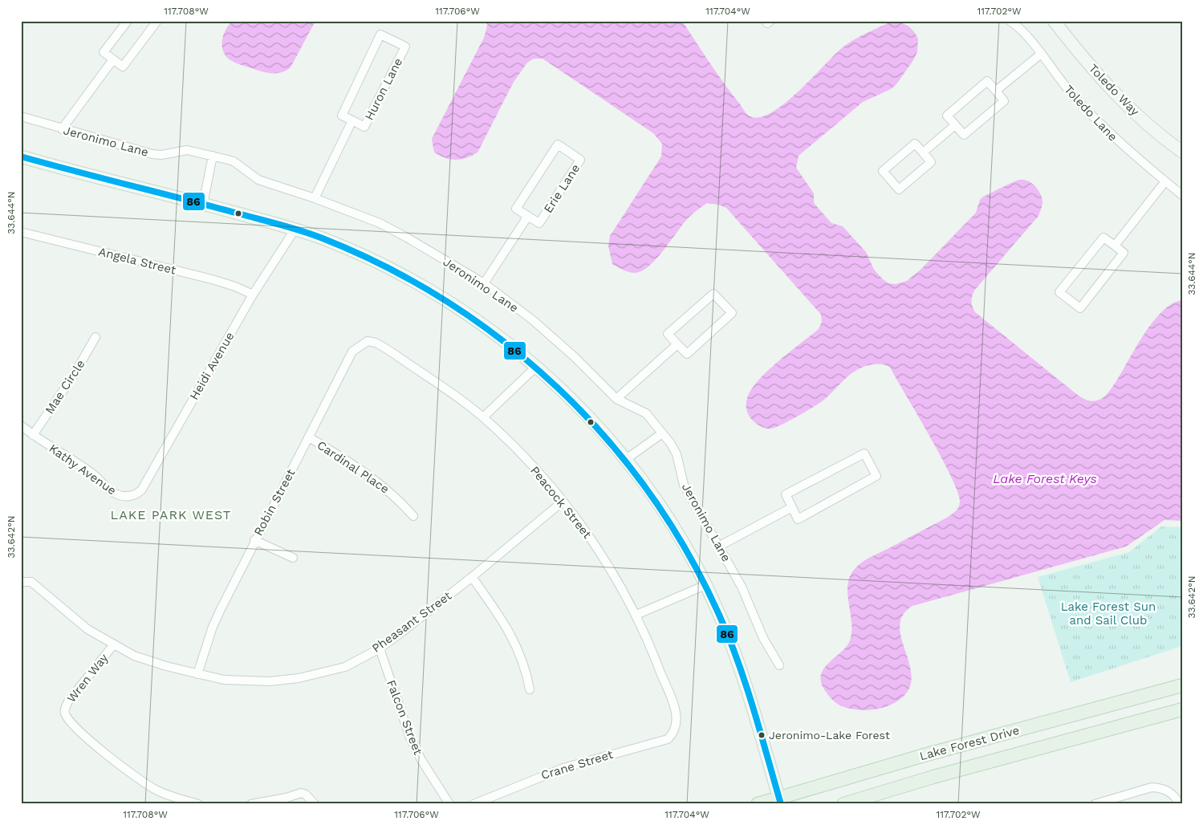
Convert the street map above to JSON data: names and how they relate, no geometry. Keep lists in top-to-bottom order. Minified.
{"streets":{"main road":["Toledo Way","Lake Forest Drive"],"street":["Huron Lane","Toledo Lane","Jeronimo Lane","Erie Lane","Angela Street","Heidi Avenue","Mae Circle","Cardinal Place","Kathy Avenue","Robin Street","Peacock Street","Pheasant Street","Wren Way","Falcon Street","Crane Street"]},"crossings":[["Huron Lane","Jeronimo Lane"],["Jeronimo Lane","Erie Lane"],["Angela Street","Heidi Avenue"],["Heidi Avenue","Kathy Avenue"],["Mae Circle","Kathy Avenue"],["Cardinal Place","Robin Street"],["Robin Street","Peacock Street"],["Robin Street","Pheasant Street"],["Peacock Street","Pheasant Street"],["Peacock Street","Crane Street"],["Pheasant Street","Wren Way"],["Pheasant Street","Falcon Street"]],"districts":["LAKE PARK WEST"],"water":["Lake Forest Keys"],"parks":["Lake Forest Sun and Sail Club"],"places":["Jeronimo-Lake Forest"],"lines":["transit line 86"],"coordinates":["117.708°W","117.706°W","117.704°W","117.702°W","33.644°N","33.642°N"]}
